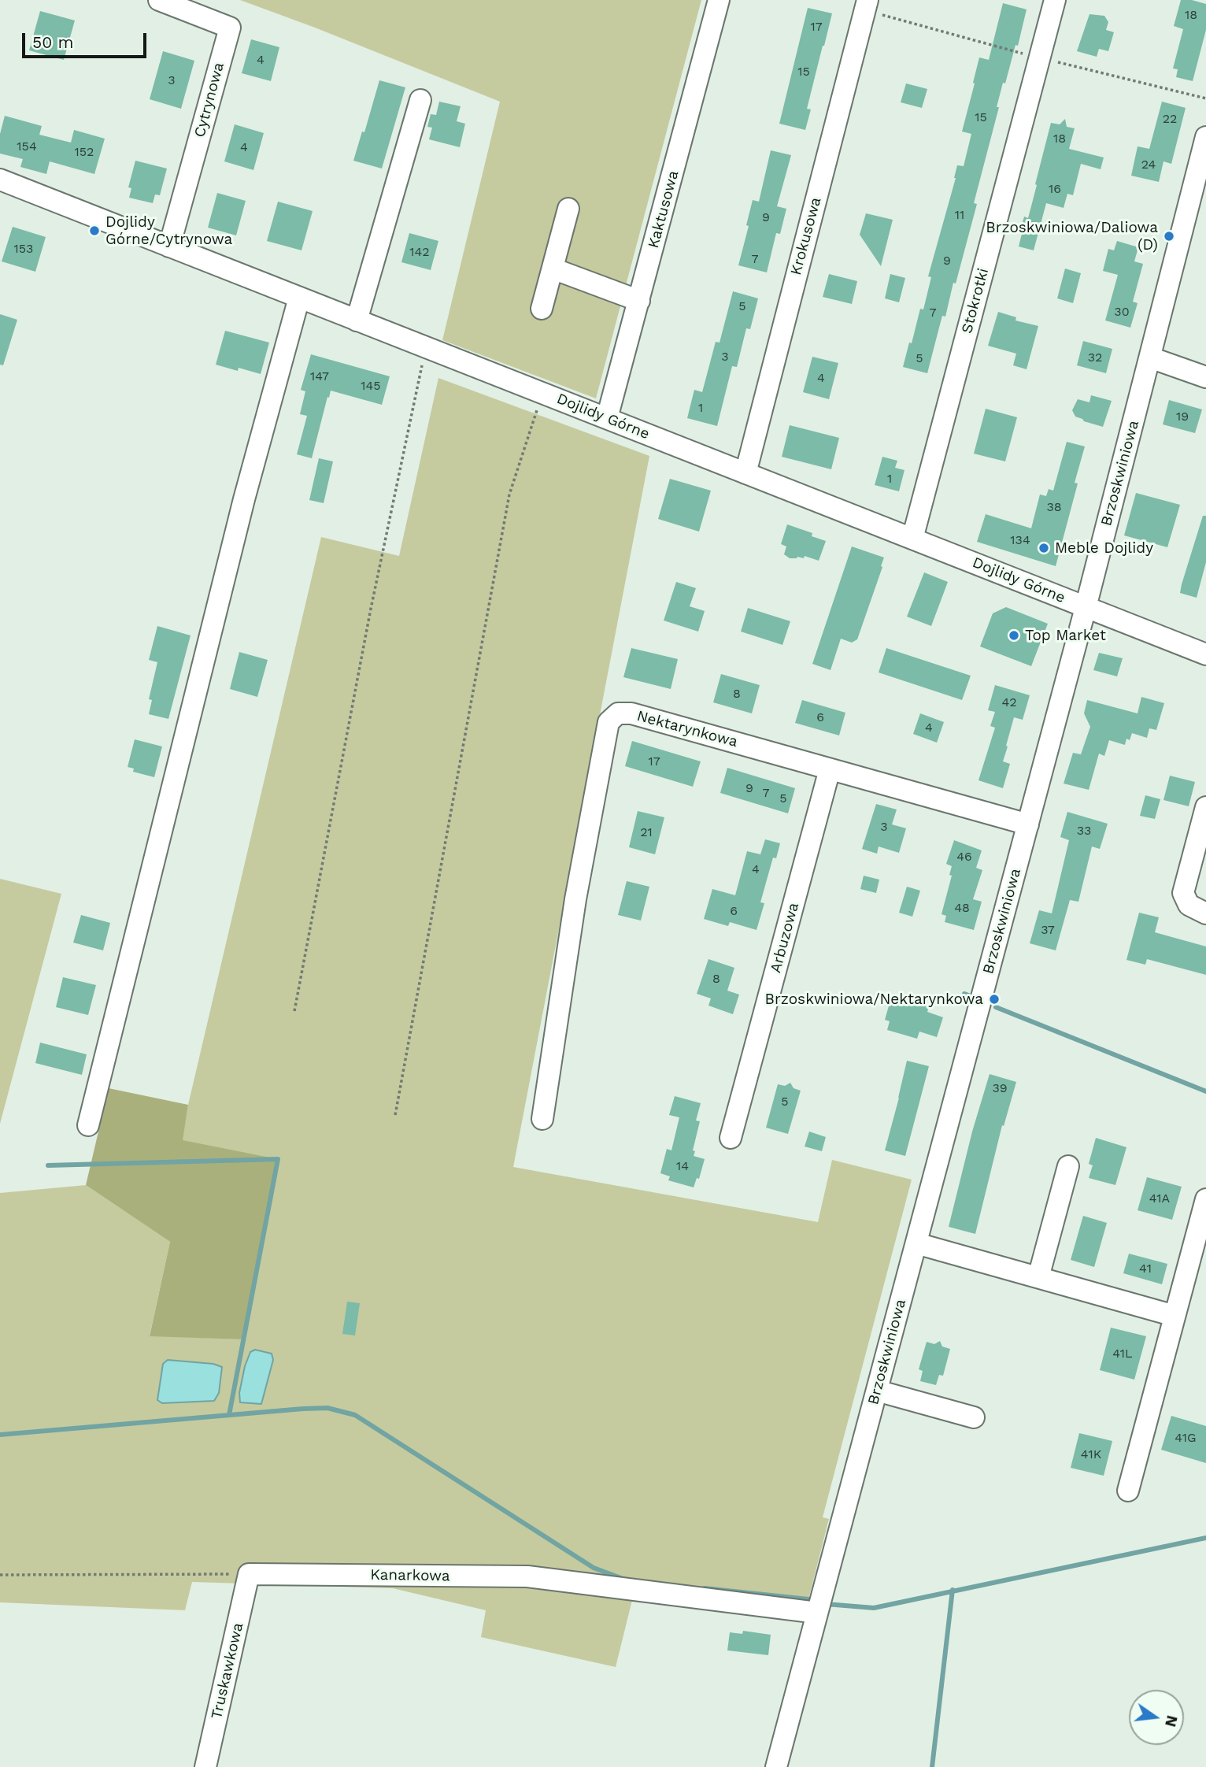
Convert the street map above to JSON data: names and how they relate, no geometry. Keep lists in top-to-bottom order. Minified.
{"streets":{"street":["Cytrynowa","Kaktusowa","Krokusowa","Stokrotki","Dojlidy Górne","Brzoskwiniowa","Nektarynkowa","Arbuzowa","Kanarkowa","Truskawkowa"]},"crossings":[["Cytrynowa","Dojlidy Górne"],["Kaktusowa","Dojlidy Górne"],["Krokusowa","Dojlidy Górne"],["Stokrotki","Dojlidy Górne"],["Dojlidy Górne","Brzoskwiniowa"],["Brzoskwiniowa","Nektarynkowa"],["Brzoskwiniowa","Kanarkowa"],["Nektarynkowa","Arbuzowa"],["Kanarkowa","Truskawkowa"]],"places":["Dojlidy Górne/Cytrynowa","Brzoskwiniowa/Daliowa (D)","Meble Dojlidy","Top Market","Brzoskwiniowa/Nektarynkowa"],"house_numbers":["18","17","4","15","3","15","22","18","154","4","152","24","16","11","9","153","142","7","9","5","30","7","3","32","5","147","4","145","1","19","1","38","134","8","42","6","4","17","9","7","5","3","33","21","46","4","48","6","37","8","39","5","14","41A","41","41L","41G","41K"],"scale_bar":"50 m","north":"right"}
